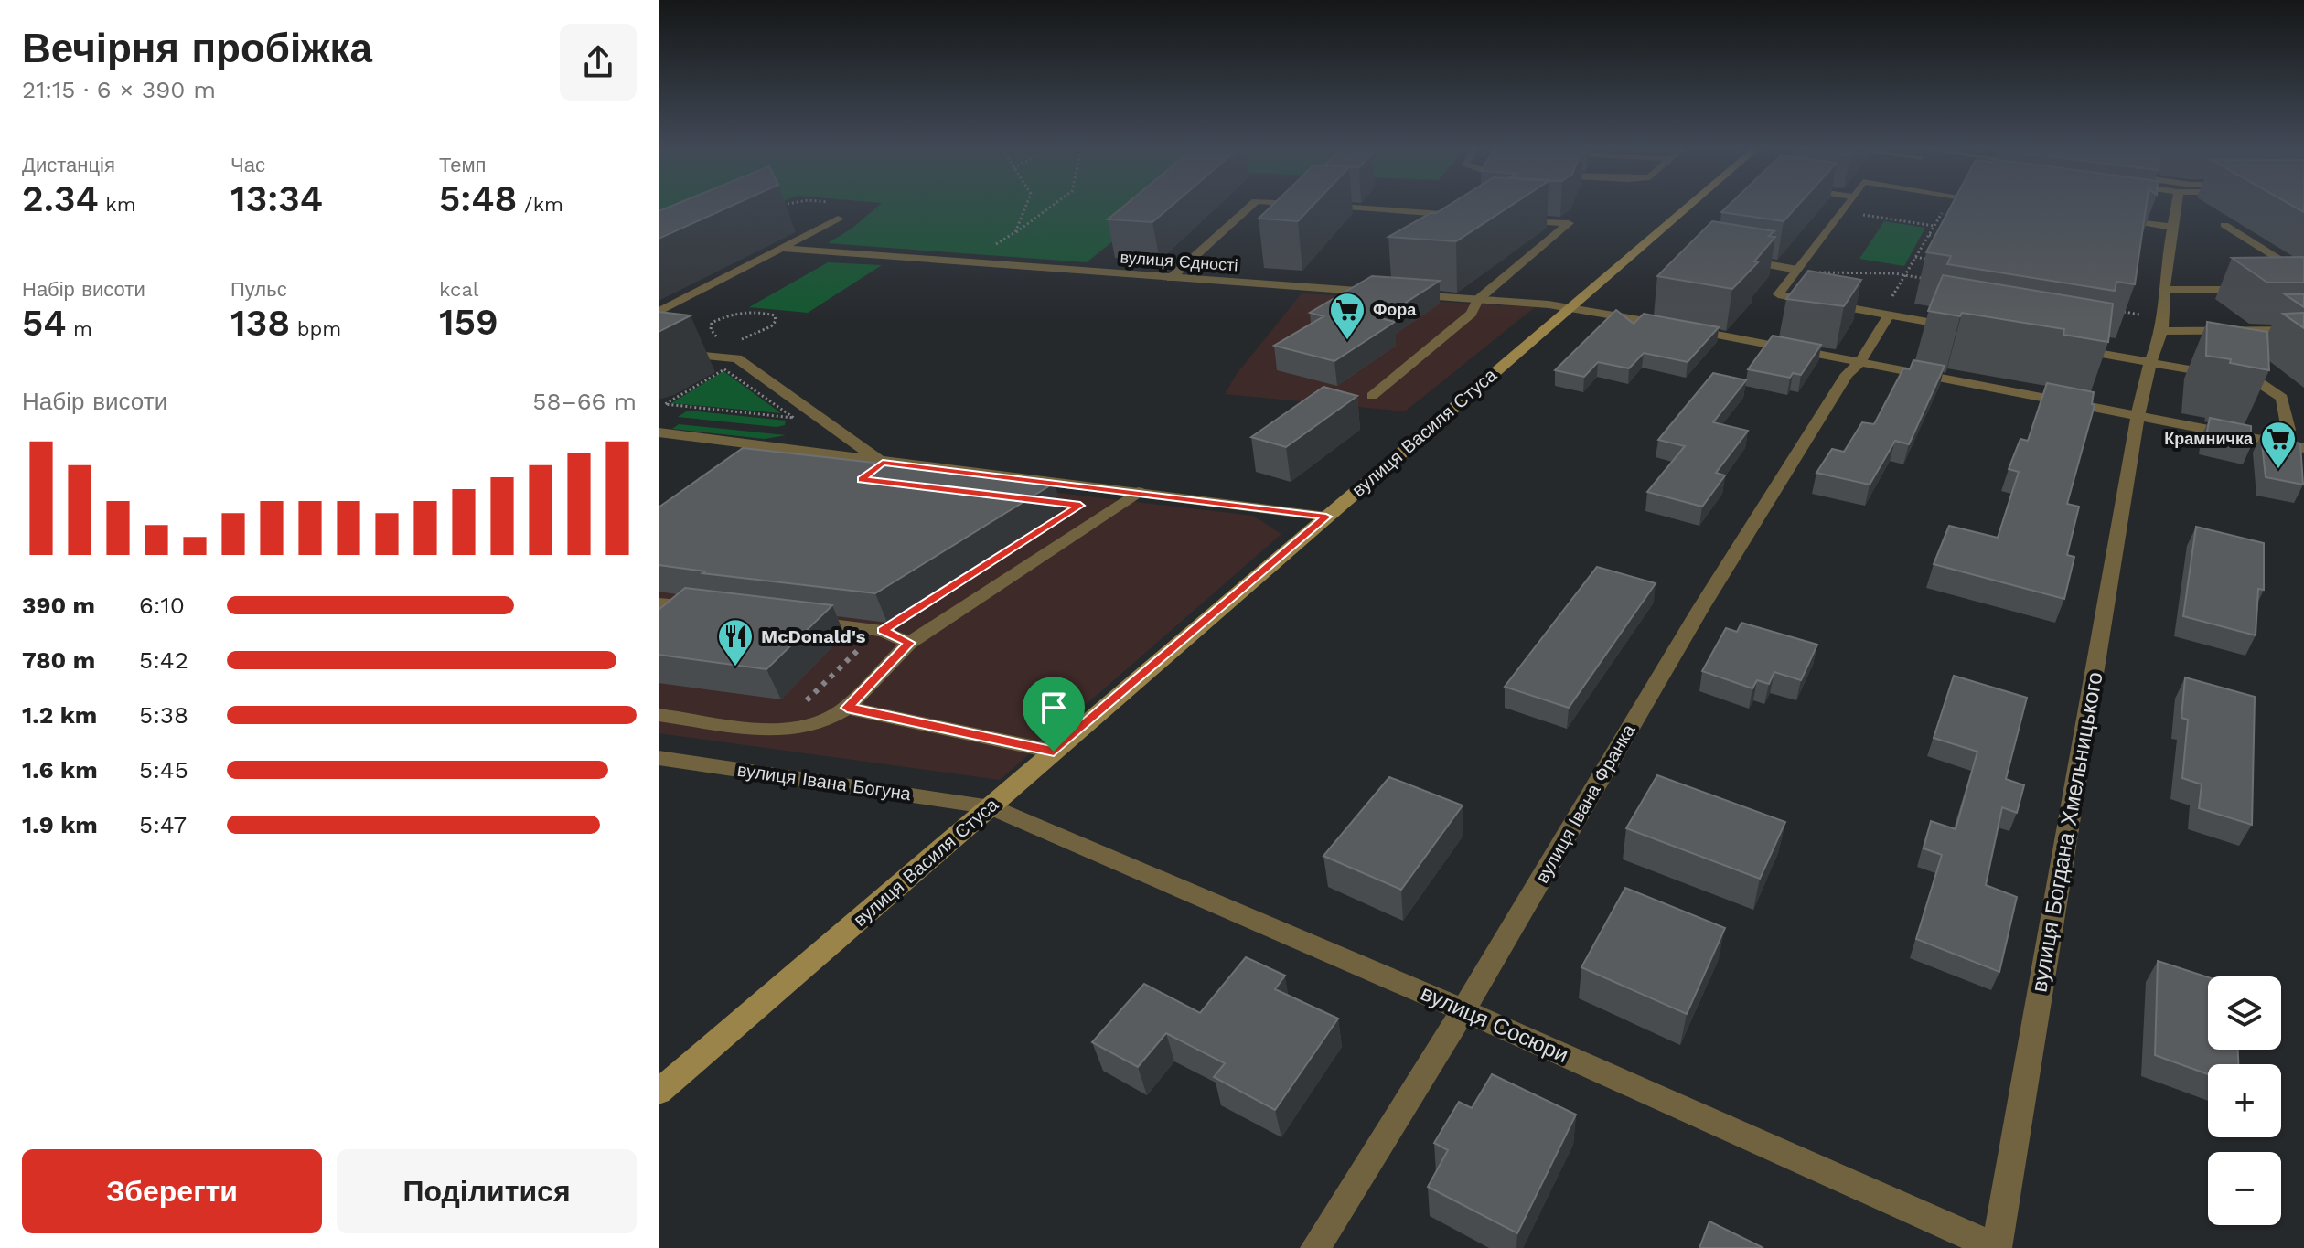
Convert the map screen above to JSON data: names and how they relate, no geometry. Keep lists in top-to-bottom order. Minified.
{"streets":{"main road":["вулиця Василя Стуса"],"street":["вулиця Єдності","вулиця Івана Богуна","вулиця Івана Франка","вулиця Богдана Хмельницького","вулиця Сосюри"]},"crossings":[["вулиця Василя Стуса","вулиця Івана Богуна"],["вулиця Василя Стуса","вулиця Сосюри"],["вулиця Івана Богуна","вулиця Сосюри"],["вулиця Івана Франка","вулиця Сосюри"],["вулиця Богдана Хмельницького","вулиця Сосюри"]],"places":{"supermarket":["Фора","Крамничка"],"restaurant":["McDonald's"]},"page":{"heading":["Вечірня пробіжка","21:15 · 6 × 390 m"],"stats":[["Дистанція","2.34 km"],["Час","13:34"],["Темп","5:48 /km"],["Набір висоти","54 m"],["Пульс","138 bpm"],["kcal","159"]],"chart":["Набір висоти","58–66 m"],"list":[{"name":"390 m","note":"6:10"},{"name":"780 m","note":"5:42"},{"name":"1.2 km","note":"5:38"},{"name":"1.6 km","note":"5:45"},{"name":"1.9 km","note":"5:47"}],"map_buttons":["+","−"],"buttons":["Зберегти","Поділитися"]}}
